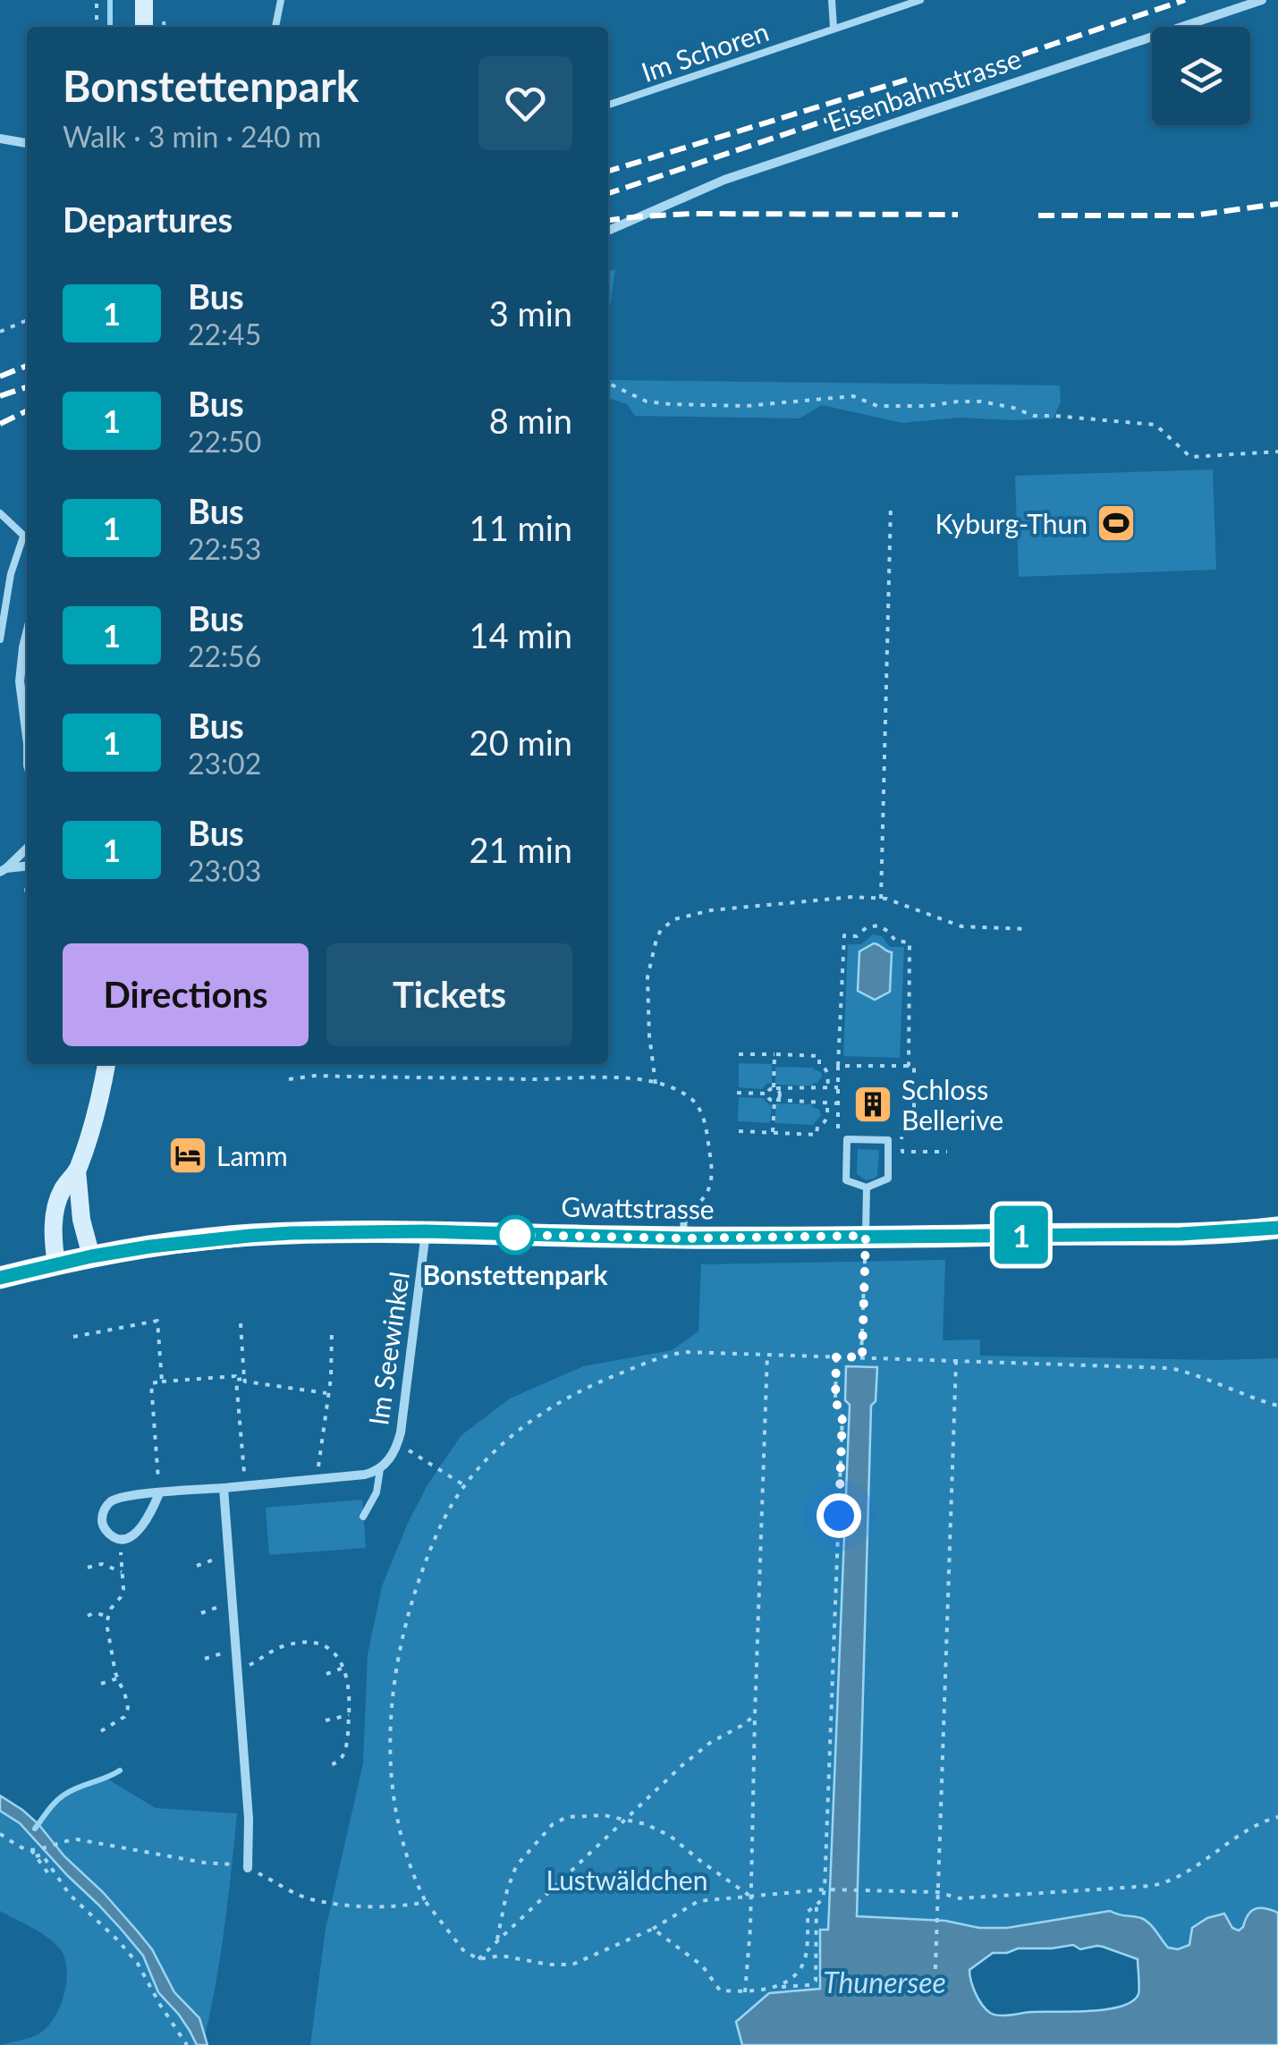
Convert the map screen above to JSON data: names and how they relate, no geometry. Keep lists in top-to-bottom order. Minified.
{"streets":{"main road":["Gwattstrasse"],"street":["Eisenbahnstrasse","Im Seewinkel"],"lane":["Im Schoren"]},"crossings":[["Gwattstrasse","Im Seewinkel"]],"water":["Thunersee"],"parks":["Lustwäldchen"],"places":{"sports":["Kyburg-Thun"],"building":["Schloss Bellerive"],"hotel":["Lamm"],"other":["Bonstettenpark"]},"lines":["bus line 1"],"page":{"on_map":"1","heading":[["Bonstettenpark","Walk · 3 min · 240 m"],"Departures"],"list":[{"mark":"1","name":"Bus","note":"22:45","value":"3 min"},{"mark":"1","name":"Bus","note":"22:50","value":"8 min"},{"mark":"1","name":"Bus","note":"22:53","value":"11 min"},{"mark":"1","name":"Bus","note":"22:56","value":"14 min"},{"mark":"1","name":"Bus","note":"23:02","value":"20 min"},{"mark":"1","name":"Bus","note":"23:03","value":"21 min"}],"buttons":["Directions","Tickets"]}}
